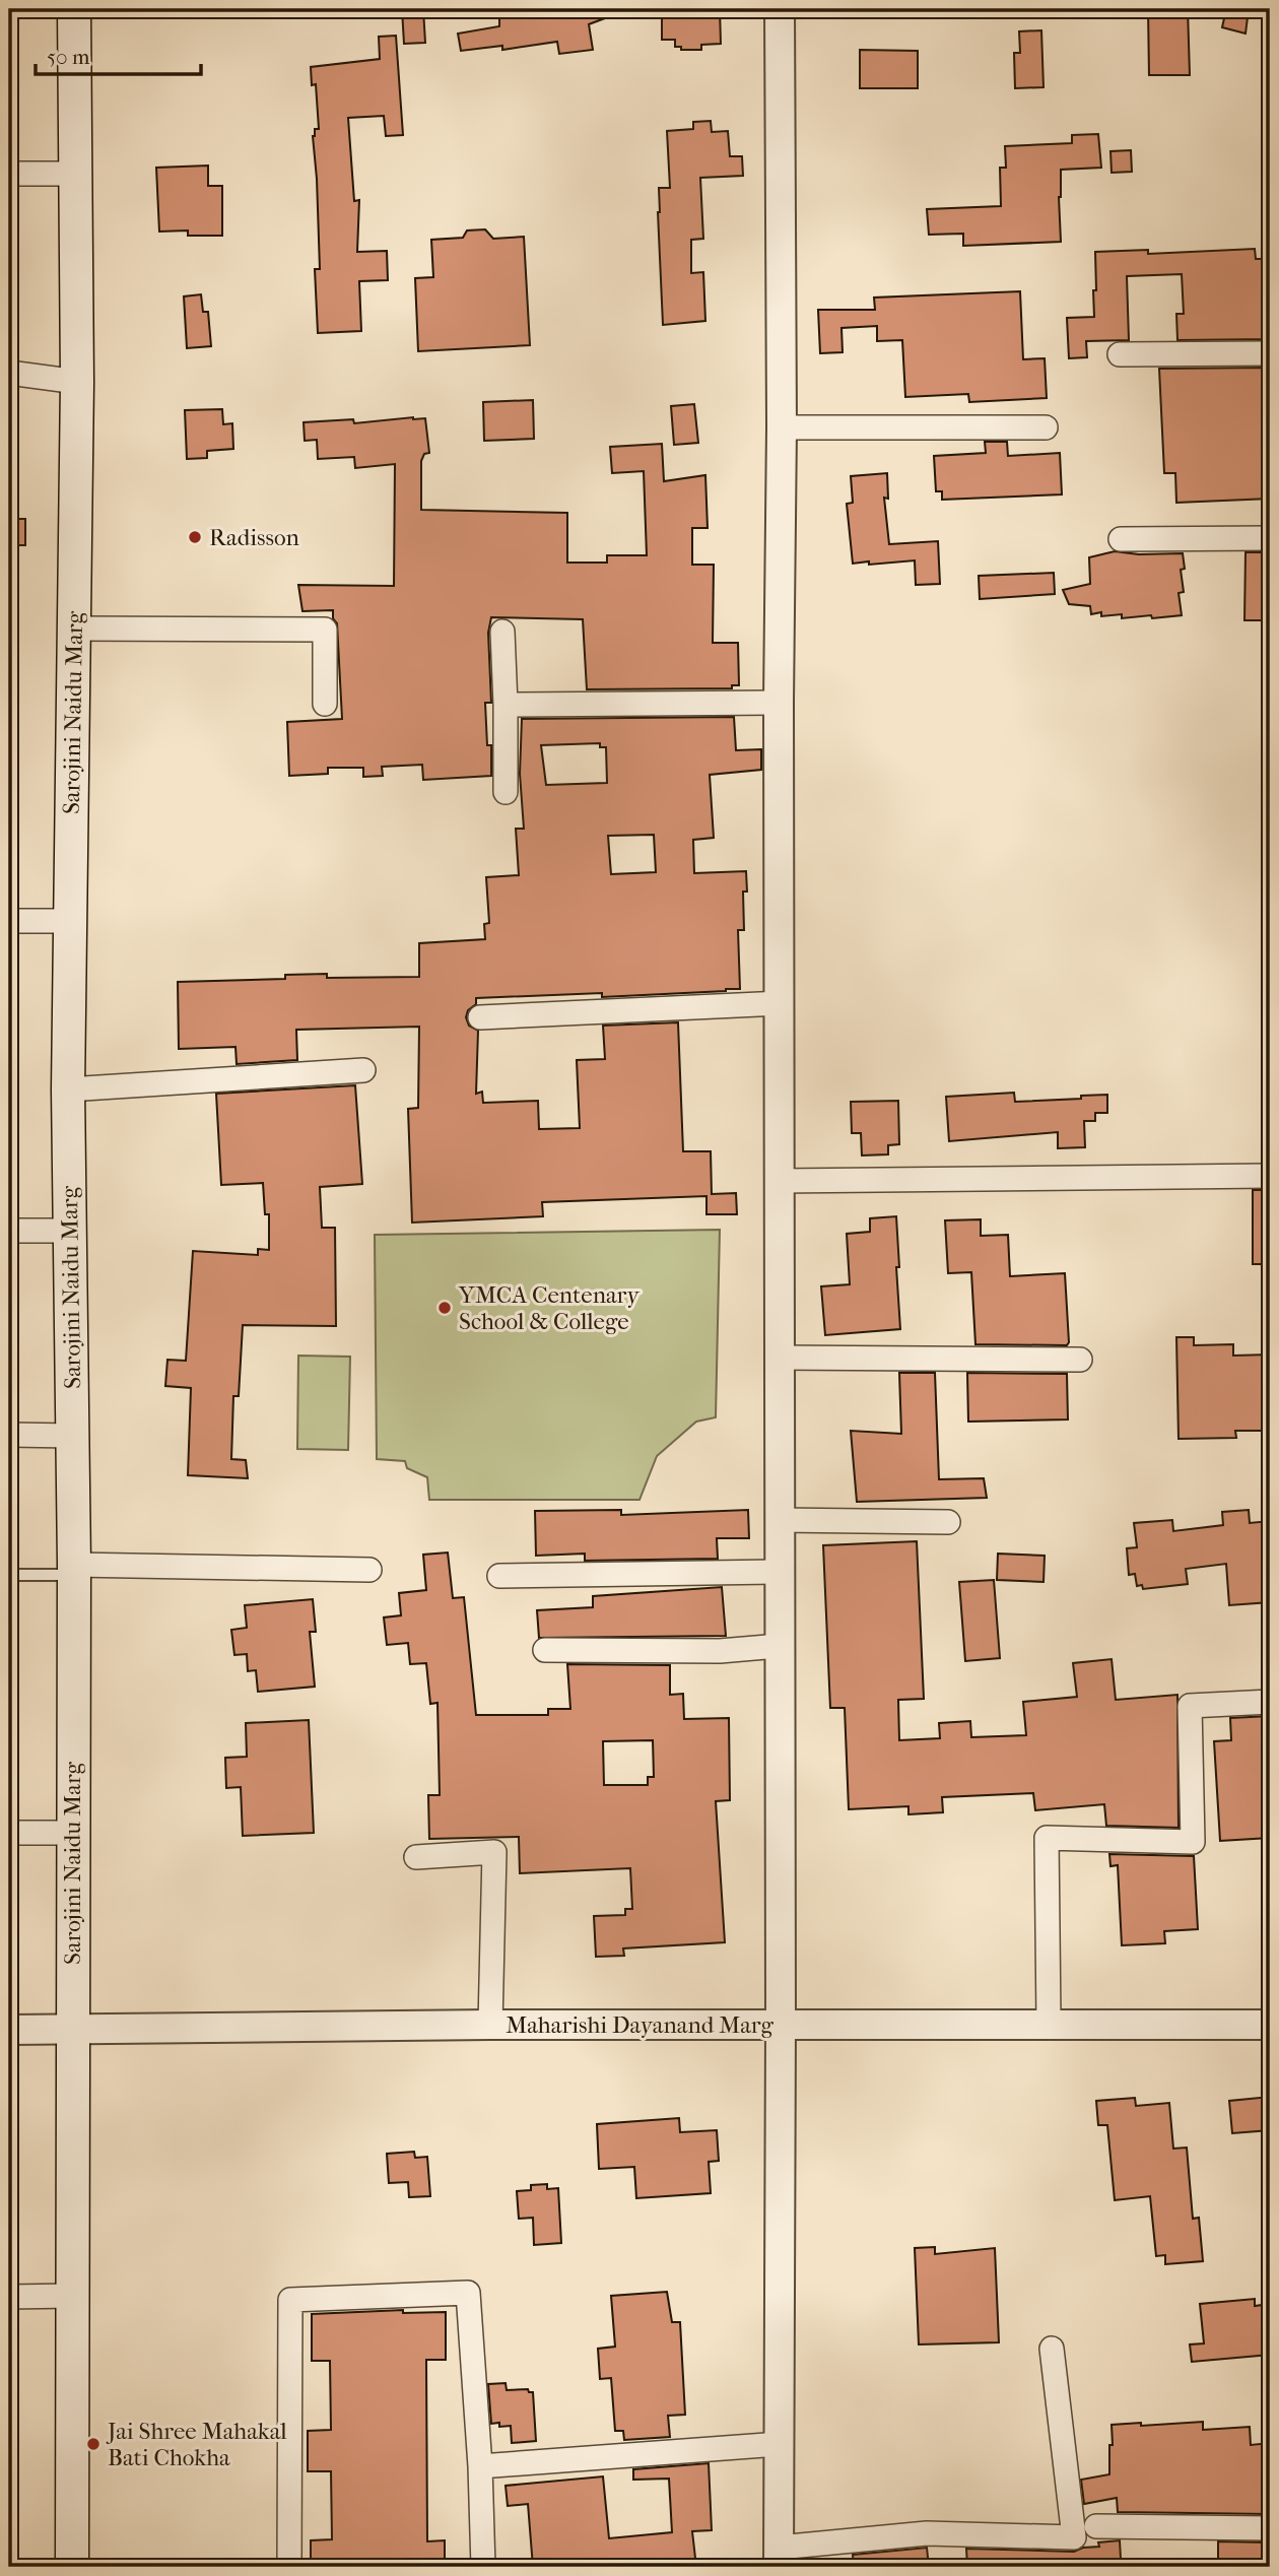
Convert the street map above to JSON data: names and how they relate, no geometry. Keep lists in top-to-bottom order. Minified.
{"streets":{"main road":["Sarojini Naidu Marg"],"street":["Maharishi Dayanand Marg"]},"crossings":[["Sarojini Naidu Marg","Maharishi Dayanand Marg"]],"places":["Radisson","YMCA Centenary School & College","Jai Shree Mahakal Bati Chokha"],"scale_bar":"50 m"}
